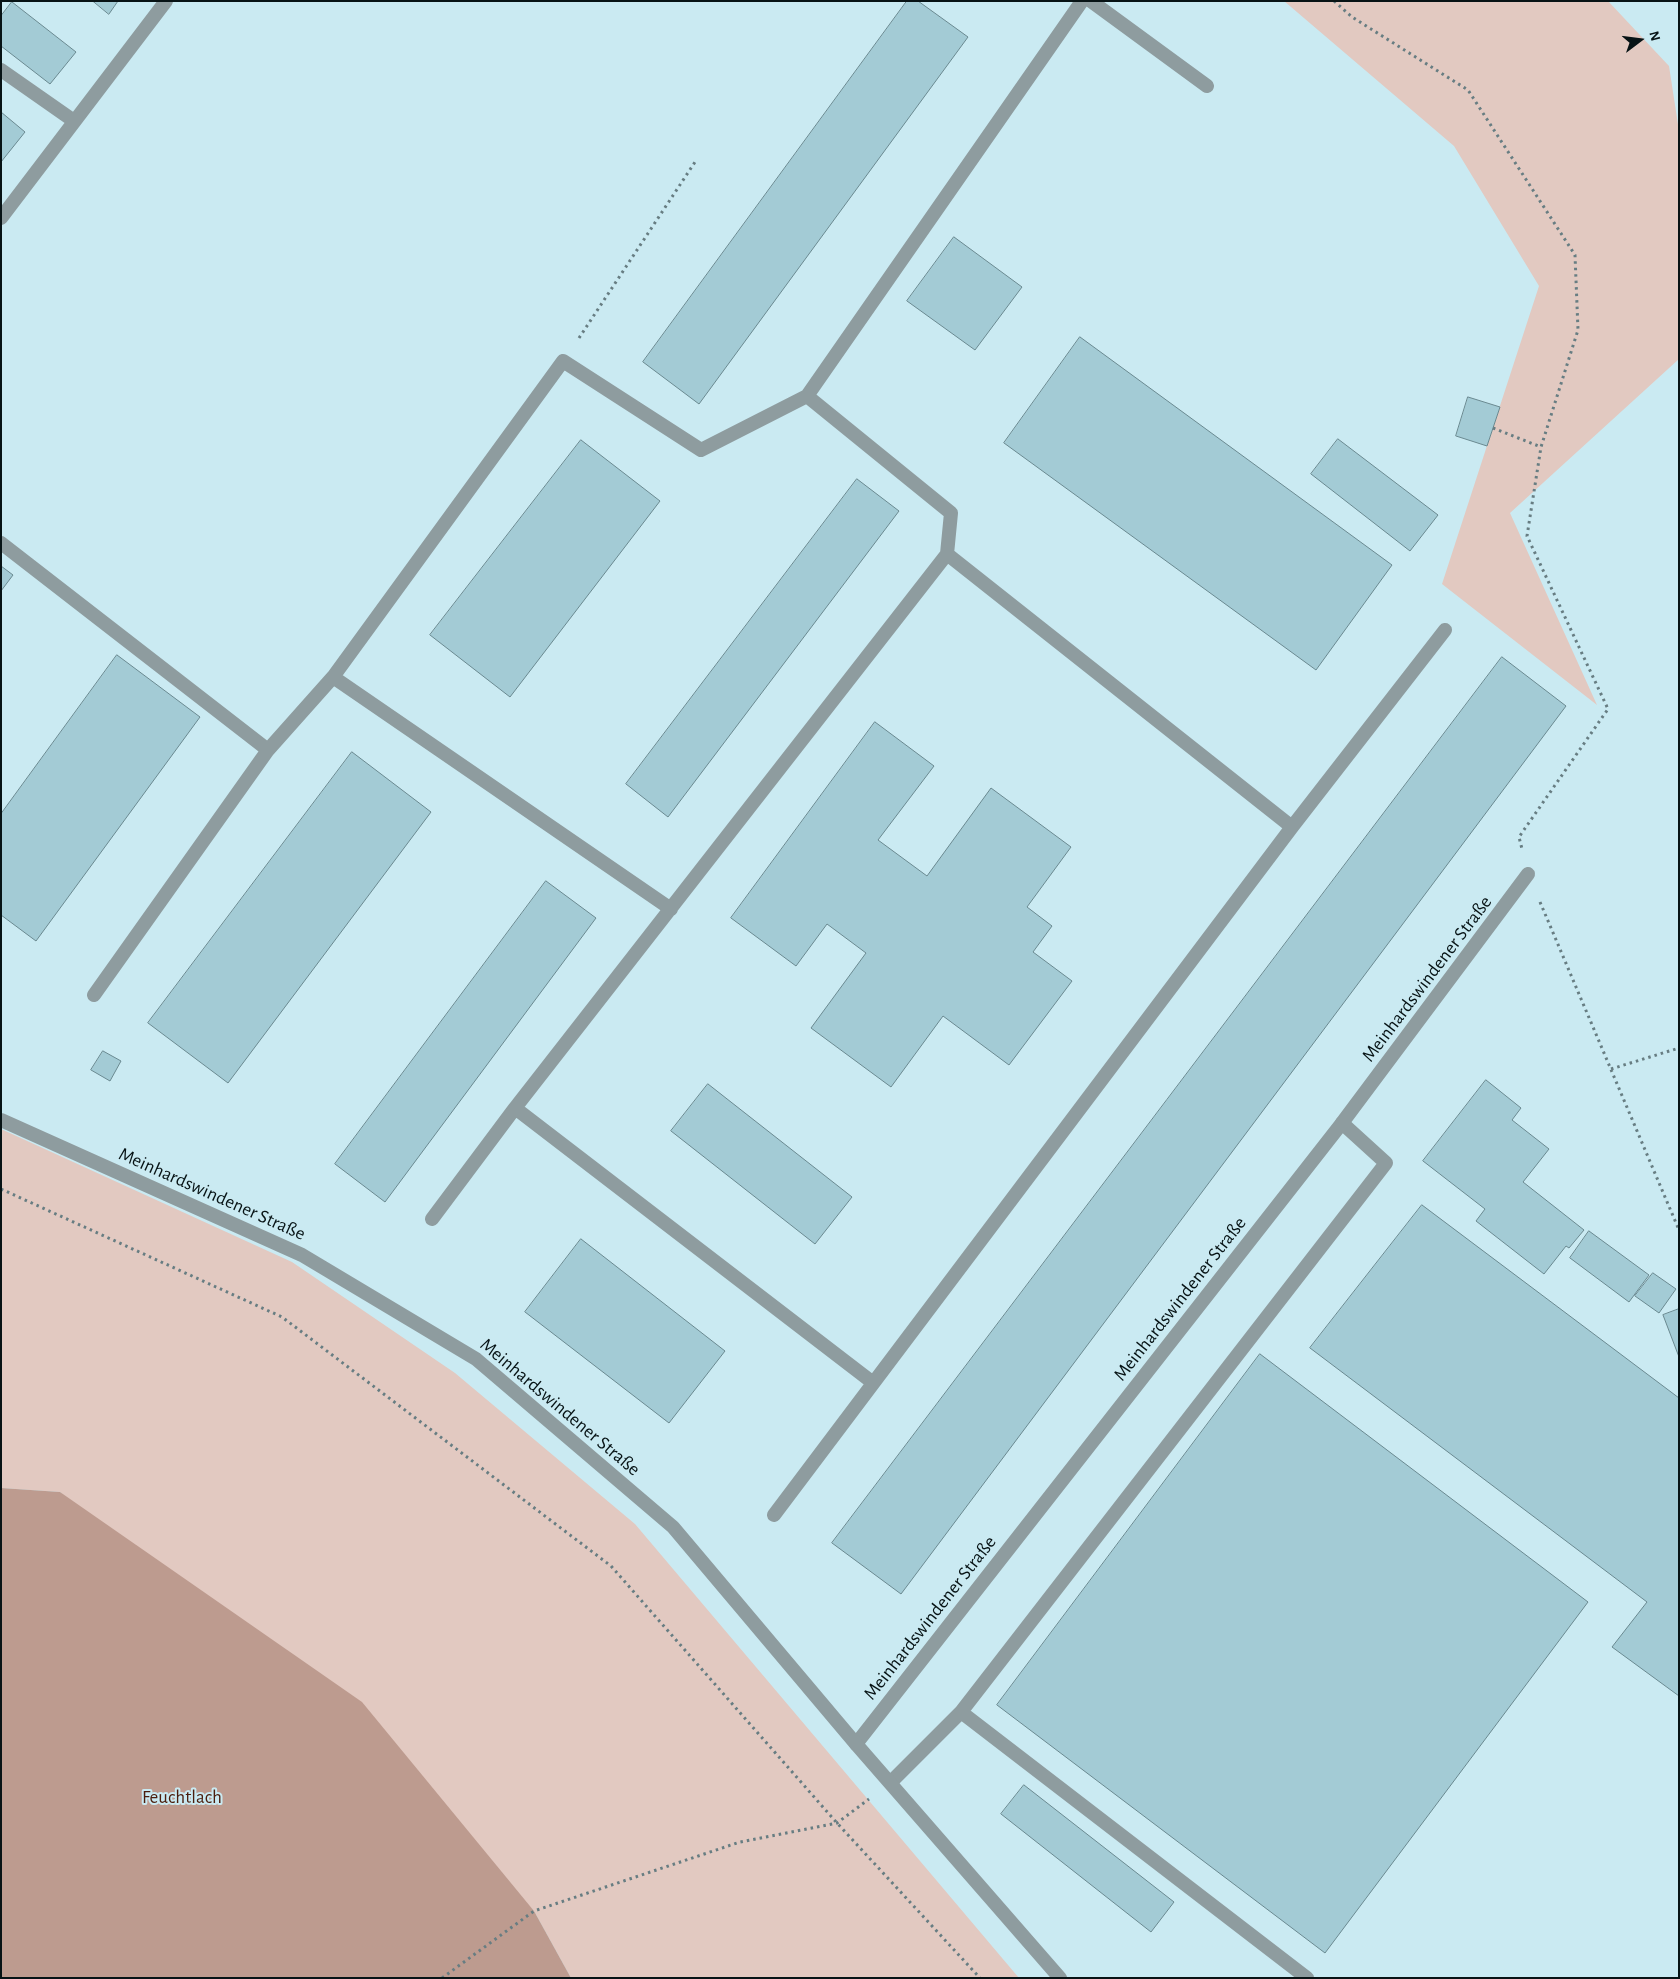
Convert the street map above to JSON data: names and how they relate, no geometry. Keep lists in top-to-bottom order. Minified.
{"streets":{"street":["Meinhardswindener Straße"]},"parks":["Feuchtlach"],"north":"right"}
